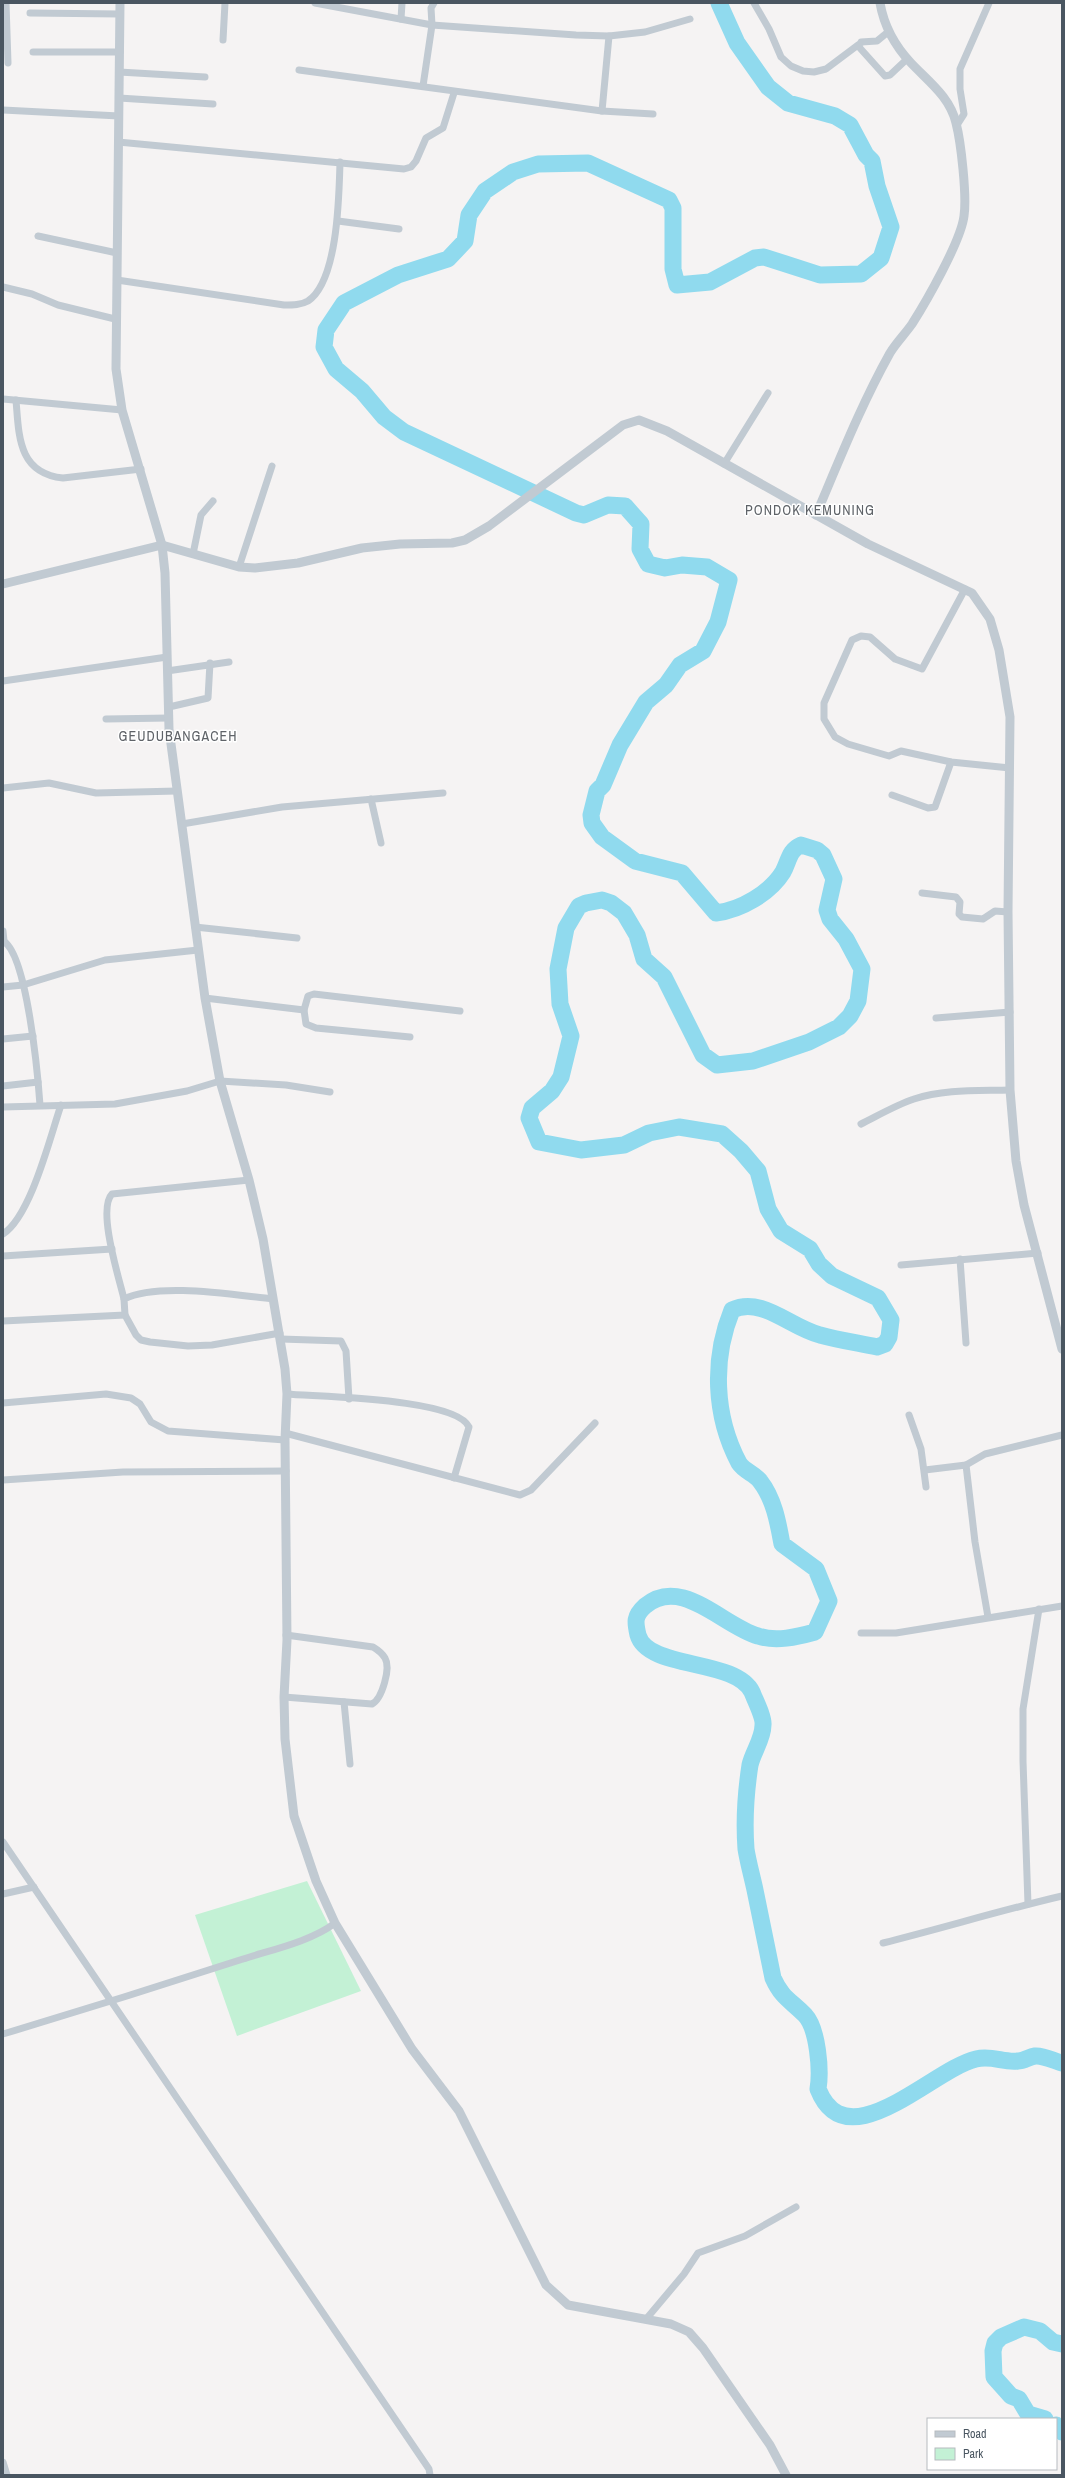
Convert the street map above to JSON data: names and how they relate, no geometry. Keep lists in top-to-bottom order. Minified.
{"districts":["PONDOK KEMUNING","GEUDUBANGACEH"],"legend":["Road","Park"]}
